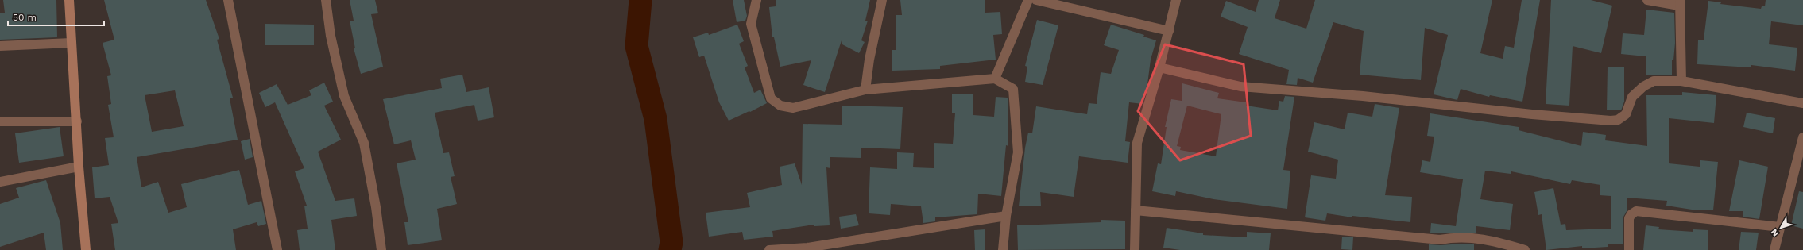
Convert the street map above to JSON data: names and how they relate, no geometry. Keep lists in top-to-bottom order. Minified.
{"scale_bar":"50 m","north":"bottom left"}
